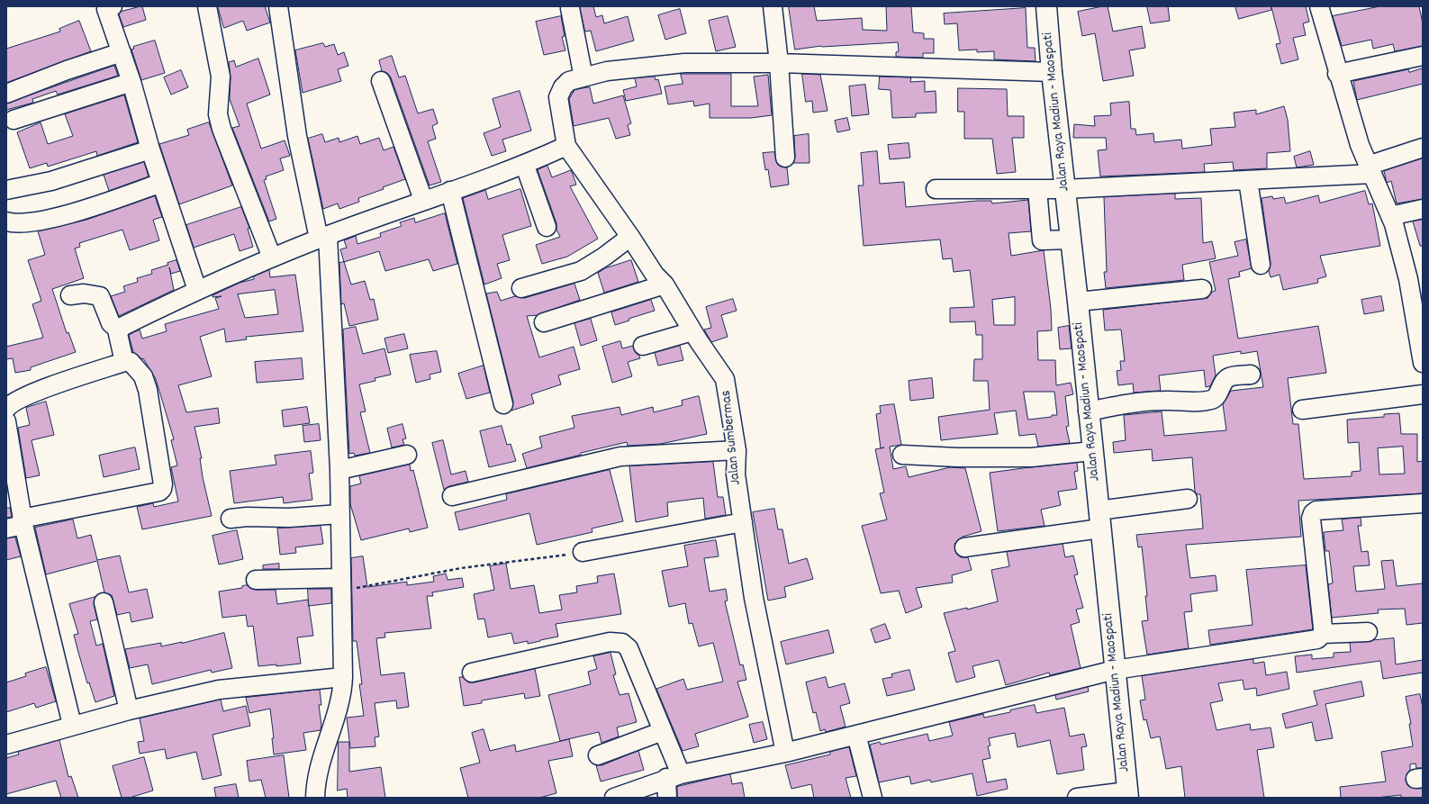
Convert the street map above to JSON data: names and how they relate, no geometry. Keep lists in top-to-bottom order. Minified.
{"streets":{"highway":["Jalan Raya Madiun - Maospati"],"street":["Jalan Sumbermas"]}}
